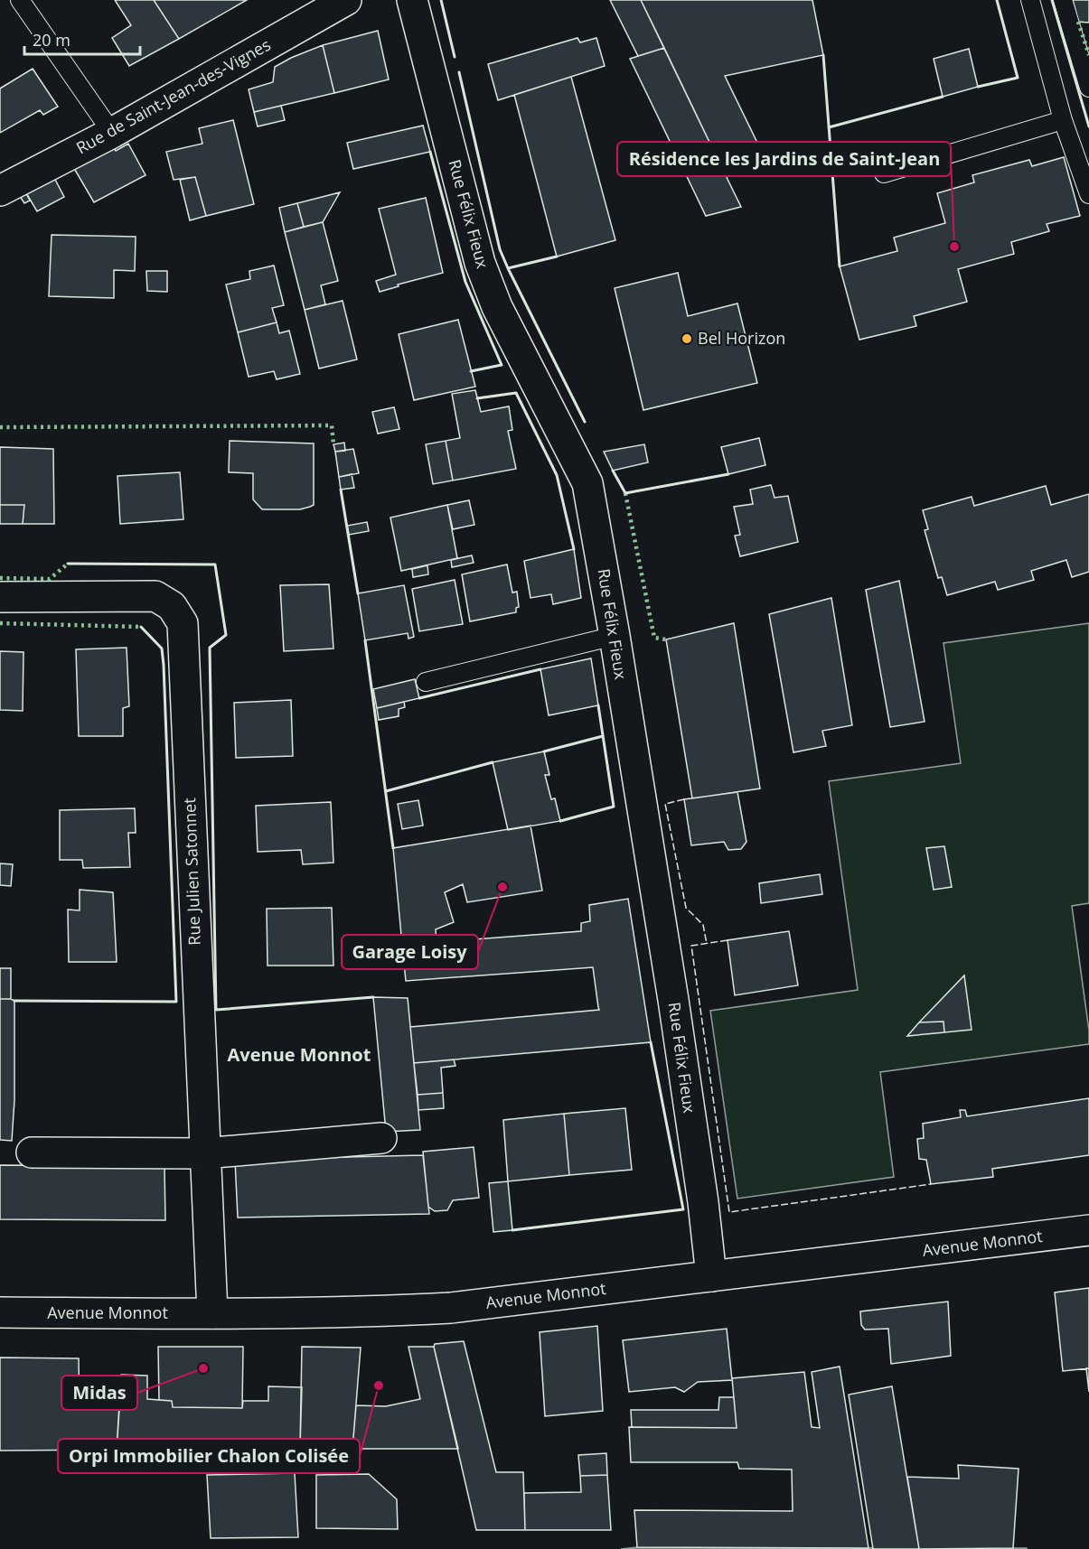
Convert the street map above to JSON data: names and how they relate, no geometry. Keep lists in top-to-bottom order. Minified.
{"streets":{"street":["Rue de Saint-Jean-des-Vignes","Rue Félix Fieux","Rue Julien Satonnet","Avenue Monnot"]},"crossings":[["Rue Félix Fieux","Avenue Monnot"],["Rue Julien Satonnet","Avenue Monnot"]],"districts":["Avenue Monnot"],"places":["Résidence les Jardins de Saint-Jean","Bel Horizon","Garage Loisy","Midas","Orpi Immobilier Chalon Colisée"],"scale_bar":"20 m"}
